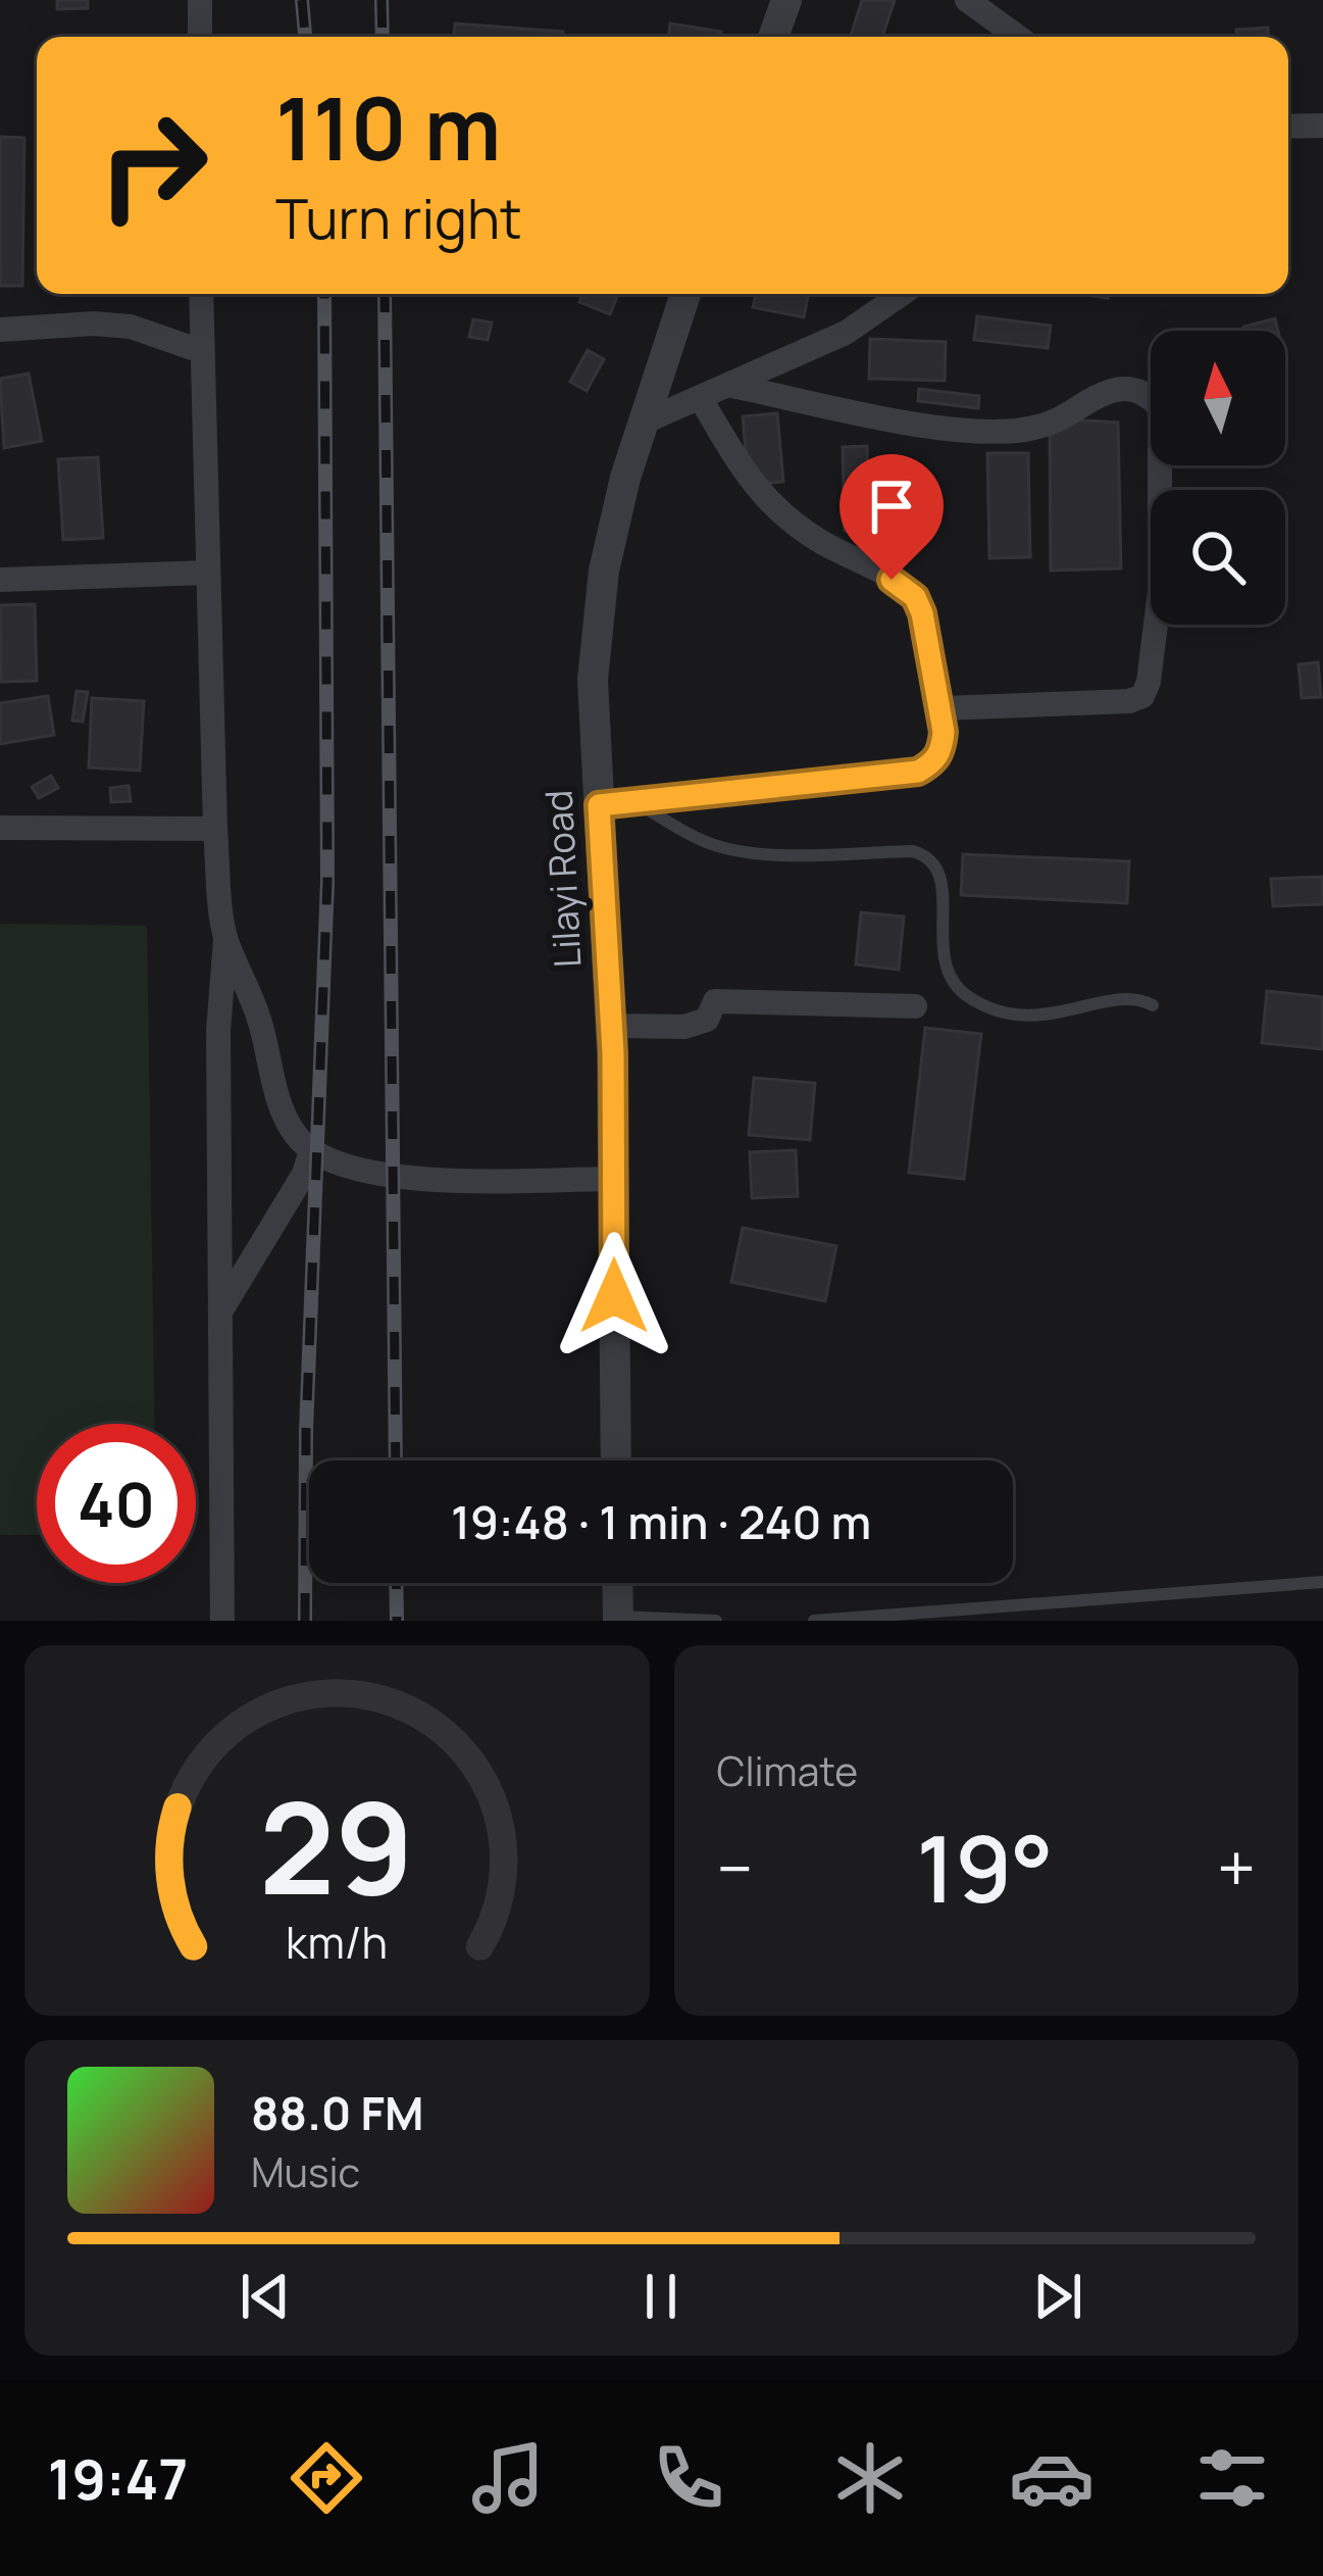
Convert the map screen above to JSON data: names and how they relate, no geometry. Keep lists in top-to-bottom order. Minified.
{"streets":{"street":["Lilayi Road"]},"north":"top","page":{"turn":["110 m","Turn right"],"limit":"40","trip":"19:48 · 1 min · 240 m","tile":"Climate","heat":["−","19°","+"],"song":["88.0 FM","Music"],"tabs":"19:47","gauge":["29","km/h"]}}
